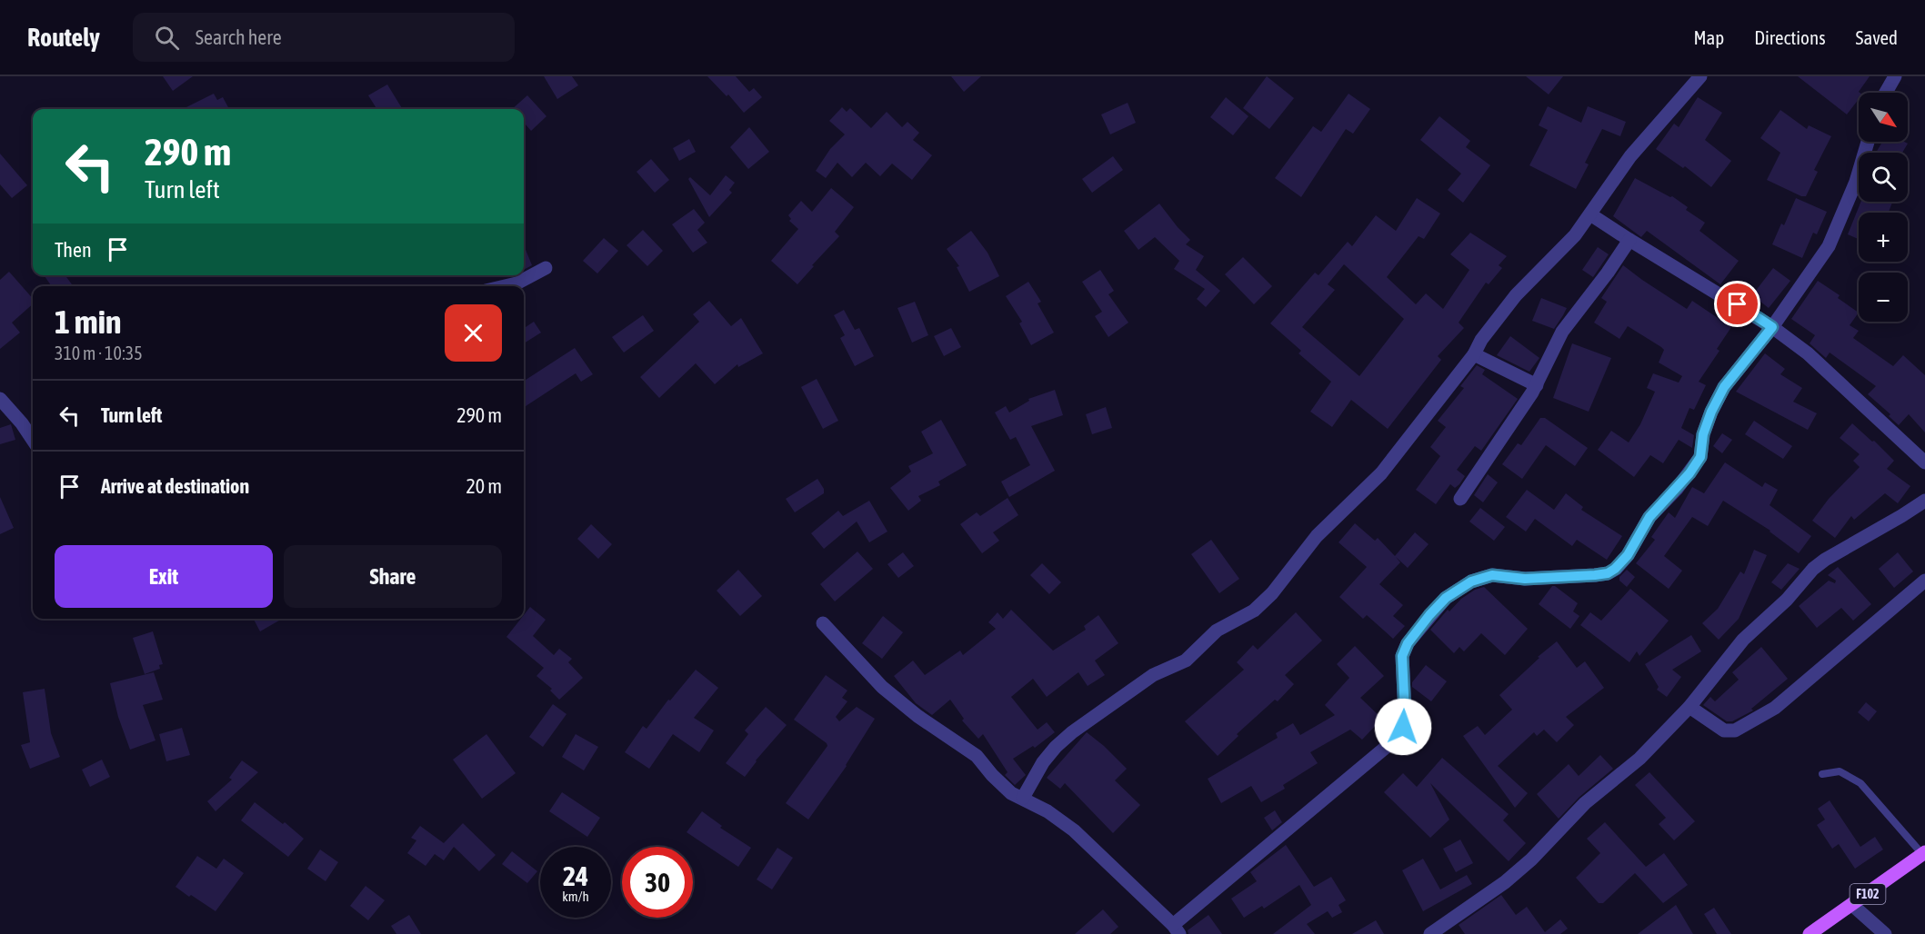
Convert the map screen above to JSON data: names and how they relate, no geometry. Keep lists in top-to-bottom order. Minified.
{"streets":{"main road":["F102"]},"north":"bottom right","page":{"header":"Routely","search":"Search here","nav":["Map","Directions","Saved"],"map_buttons":["+","−"],"turn":["290 m","Turn left"],"then":"Then","heading":["1 min","310 m · 10:35"],"list":[{"name":"Turn left","value":"290 m"},{"name":"Arrive at destination","value":"20 m"}],"buttons":["Exit","Share"],"speed":"24 km/h","limit":"30"}}
